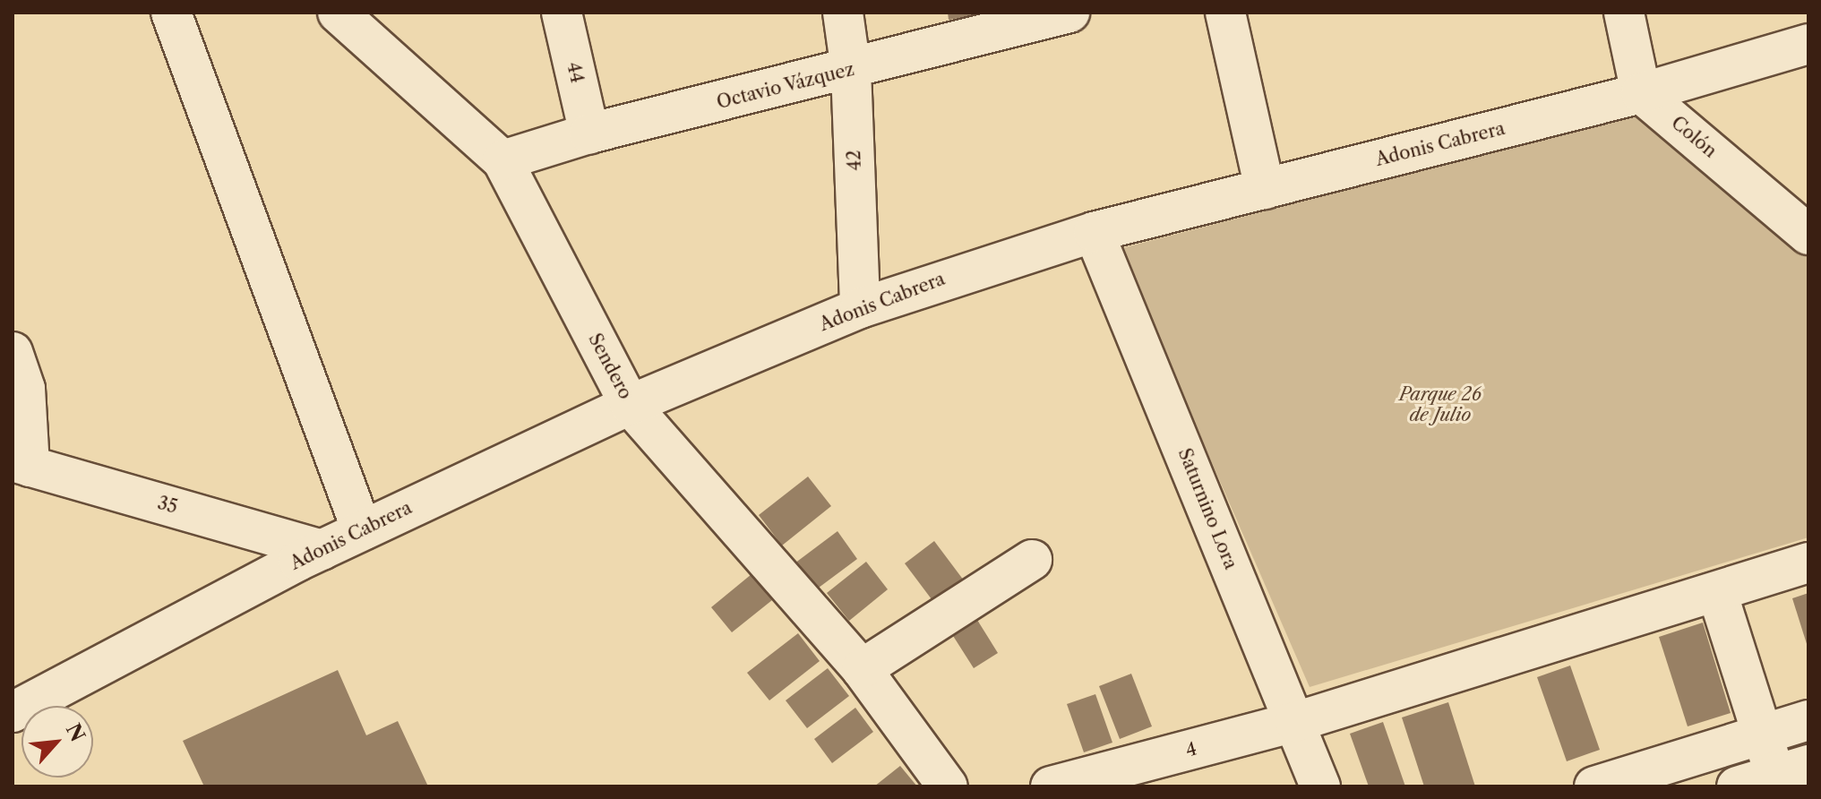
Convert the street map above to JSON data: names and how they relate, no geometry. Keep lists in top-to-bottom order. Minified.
{"streets":{"street":["44","Octavio Vázquez","Colón","Adonis Cabrera","42","Sendero","35","Saturnino Lora","4"]},"crossings":[["44","Octavio Vázquez"],["Octavio Vázquez","42"],["Octavio Vázquez","Sendero"],["Colón","Adonis Cabrera"],["Adonis Cabrera","42"],["Adonis Cabrera","Sendero"],["Adonis Cabrera","35"],["Adonis Cabrera","Saturnino Lora"],["Saturnino Lora","4"]],"parks":["Parque 26 de Julio"],"north":"top right"}
